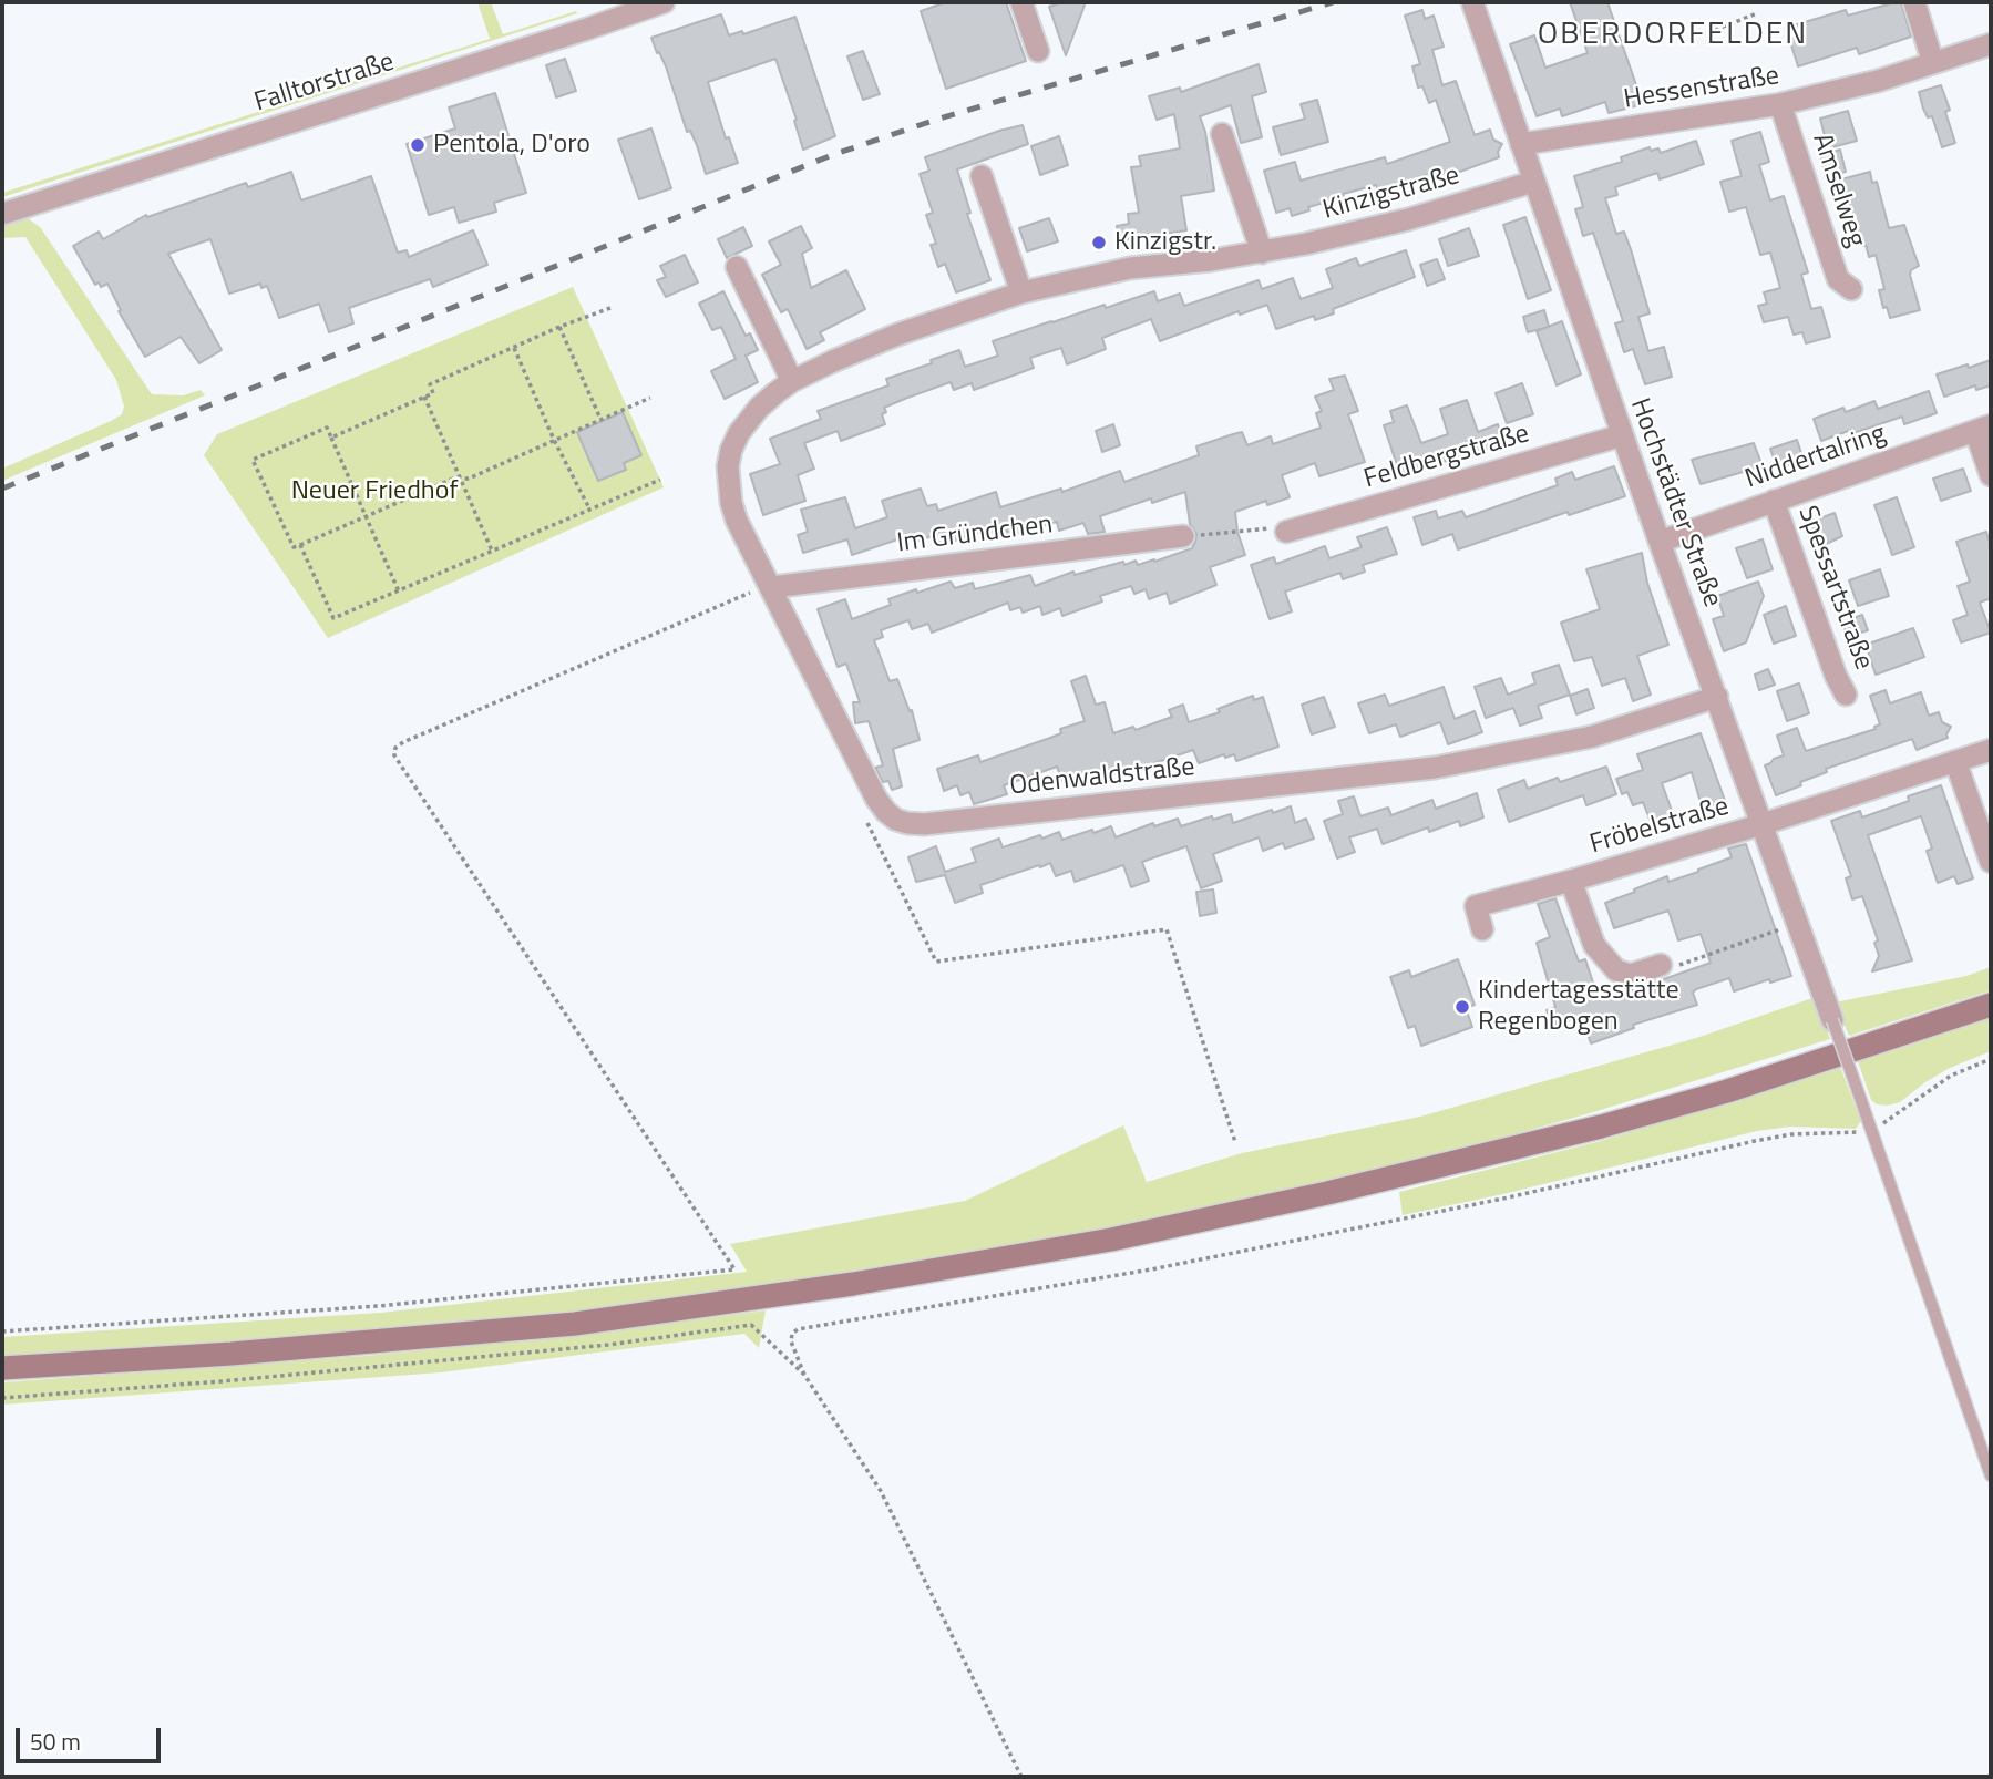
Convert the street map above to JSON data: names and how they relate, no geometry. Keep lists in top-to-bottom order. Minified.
{"streets":{"street":["Falltorstraße","Hessenstraße","Amselweg","Kinzigstraße","Feldbergstraße","Niddertalring","Hochstädter Straße","Im Gründchen","Spessartstraße","Odenwaldstraße","Fröbelstraße"]},"crossings":[["Hessenstraße","Amselweg"],["Hessenstraße","Hochstädter Straße"],["Kinzigstraße","Hochstädter Straße"],["Kinzigstraße","Odenwaldstraße"],["Feldbergstraße","Hochstädter Straße"],["Niddertalring","Hochstädter Straße"],["Niddertalring","Spessartstraße"],["Hochstädter Straße","Odenwaldstraße"],["Hochstädter Straße","Fröbelstraße"],["Im Gründchen","Odenwaldstraße"]],"districts":["OBERDORFELDEN"],"parks":["Neuer Friedhof"],"places":["Pentola, D'oro","Kinzigstr.","Kindertagesstätte Regenbogen"],"scale_bar":"50 m"}
